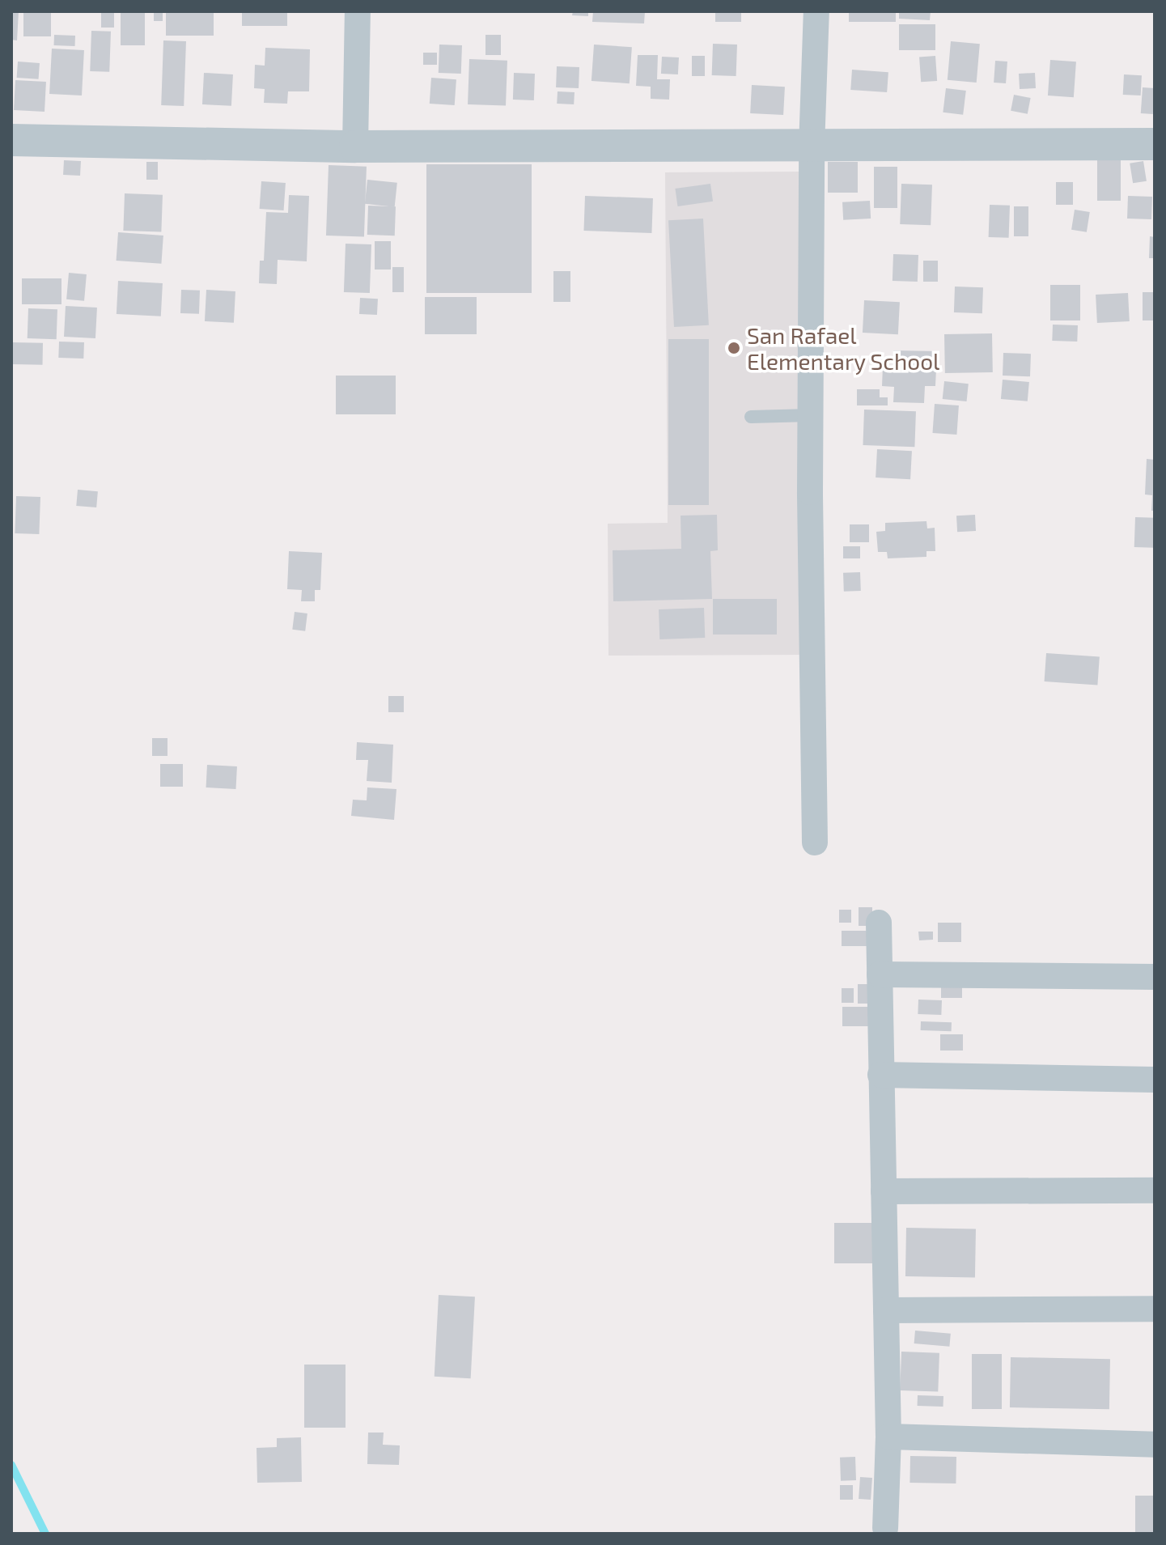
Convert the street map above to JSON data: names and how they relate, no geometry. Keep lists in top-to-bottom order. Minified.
{"places":["San Rafael Elementary School"]}
